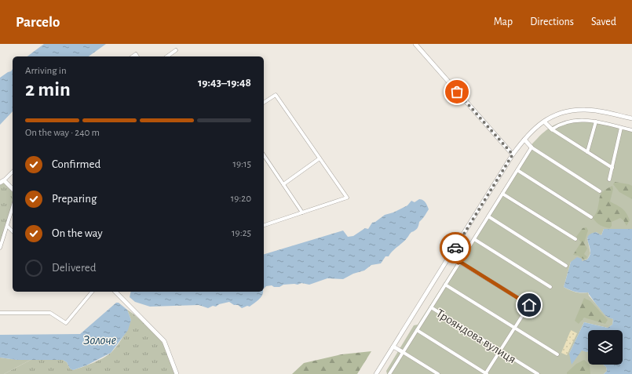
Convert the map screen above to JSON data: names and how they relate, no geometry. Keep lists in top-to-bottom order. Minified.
{"streets":{"street":["Трояндова вулиця"]},"water":["Золоче"],"page":{"header":"Parcelo","nav":["Map","Directions","Saved"],"heading":["2 min","Arriving in","19:43–19:48"],"bar":"On the way · 240 m","list":[["Confirmed","19:15"],["Preparing","19:20"],["On the way","19:25"],"Delivered"]}}
